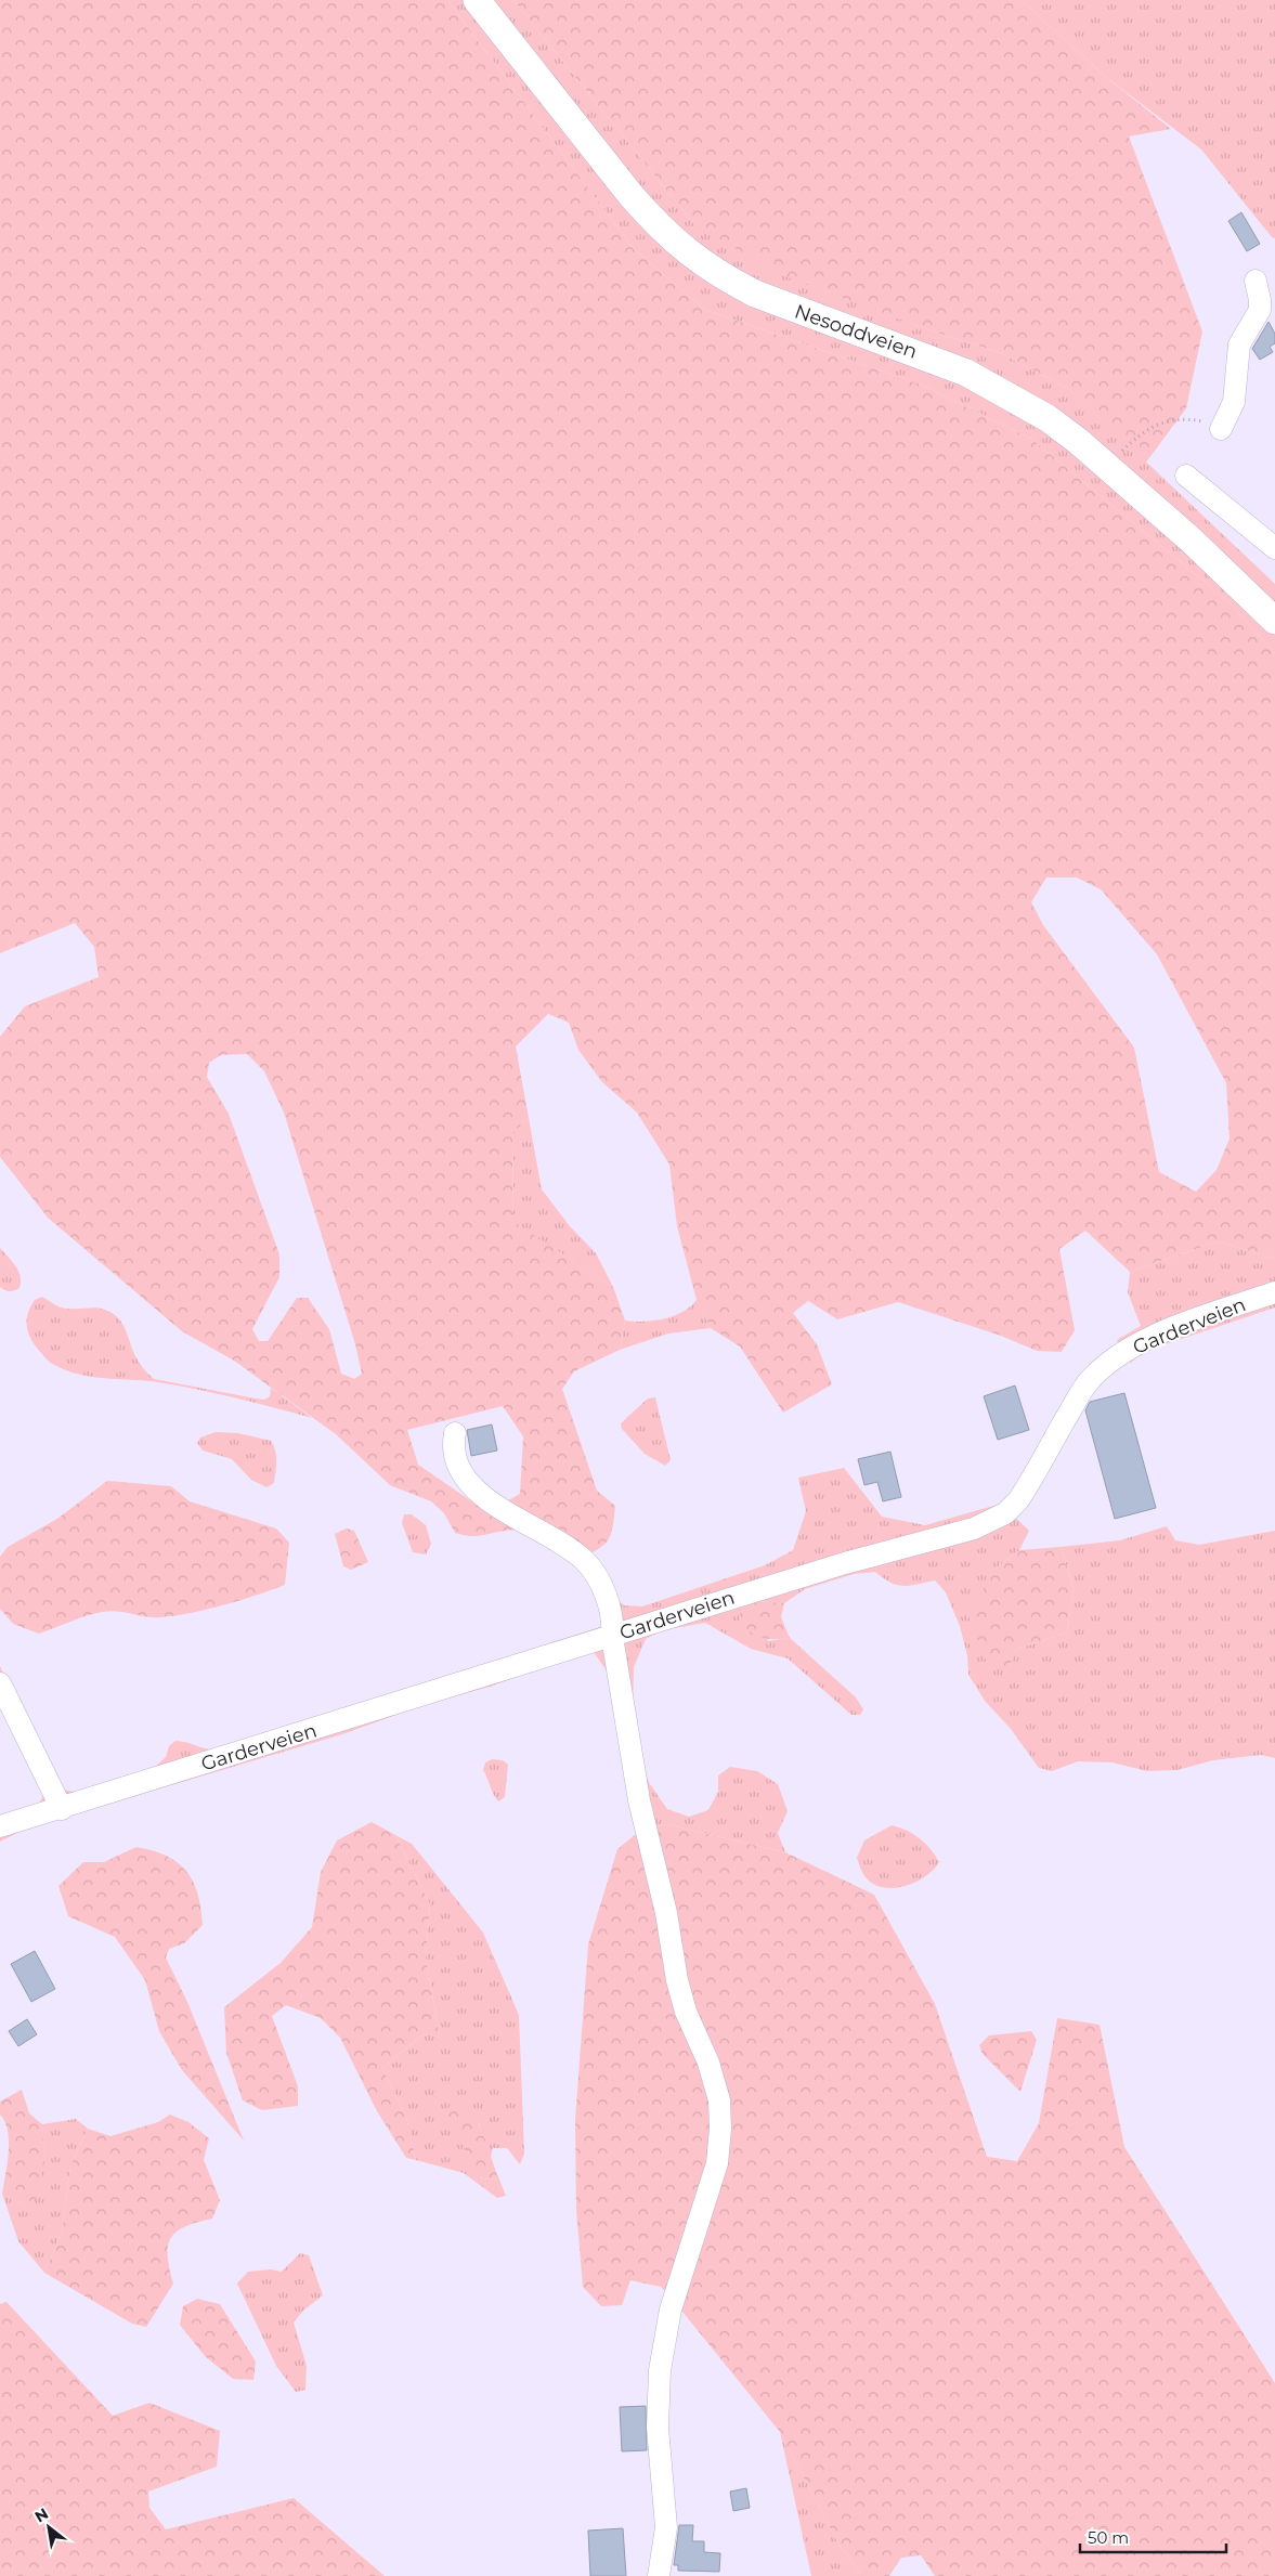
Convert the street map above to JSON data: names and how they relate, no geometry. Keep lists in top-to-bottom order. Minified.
{"streets":{"main road":["Nesoddveien"],"street":["Garderveien"]},"scale_bar":"50 m","north":"top left"}
